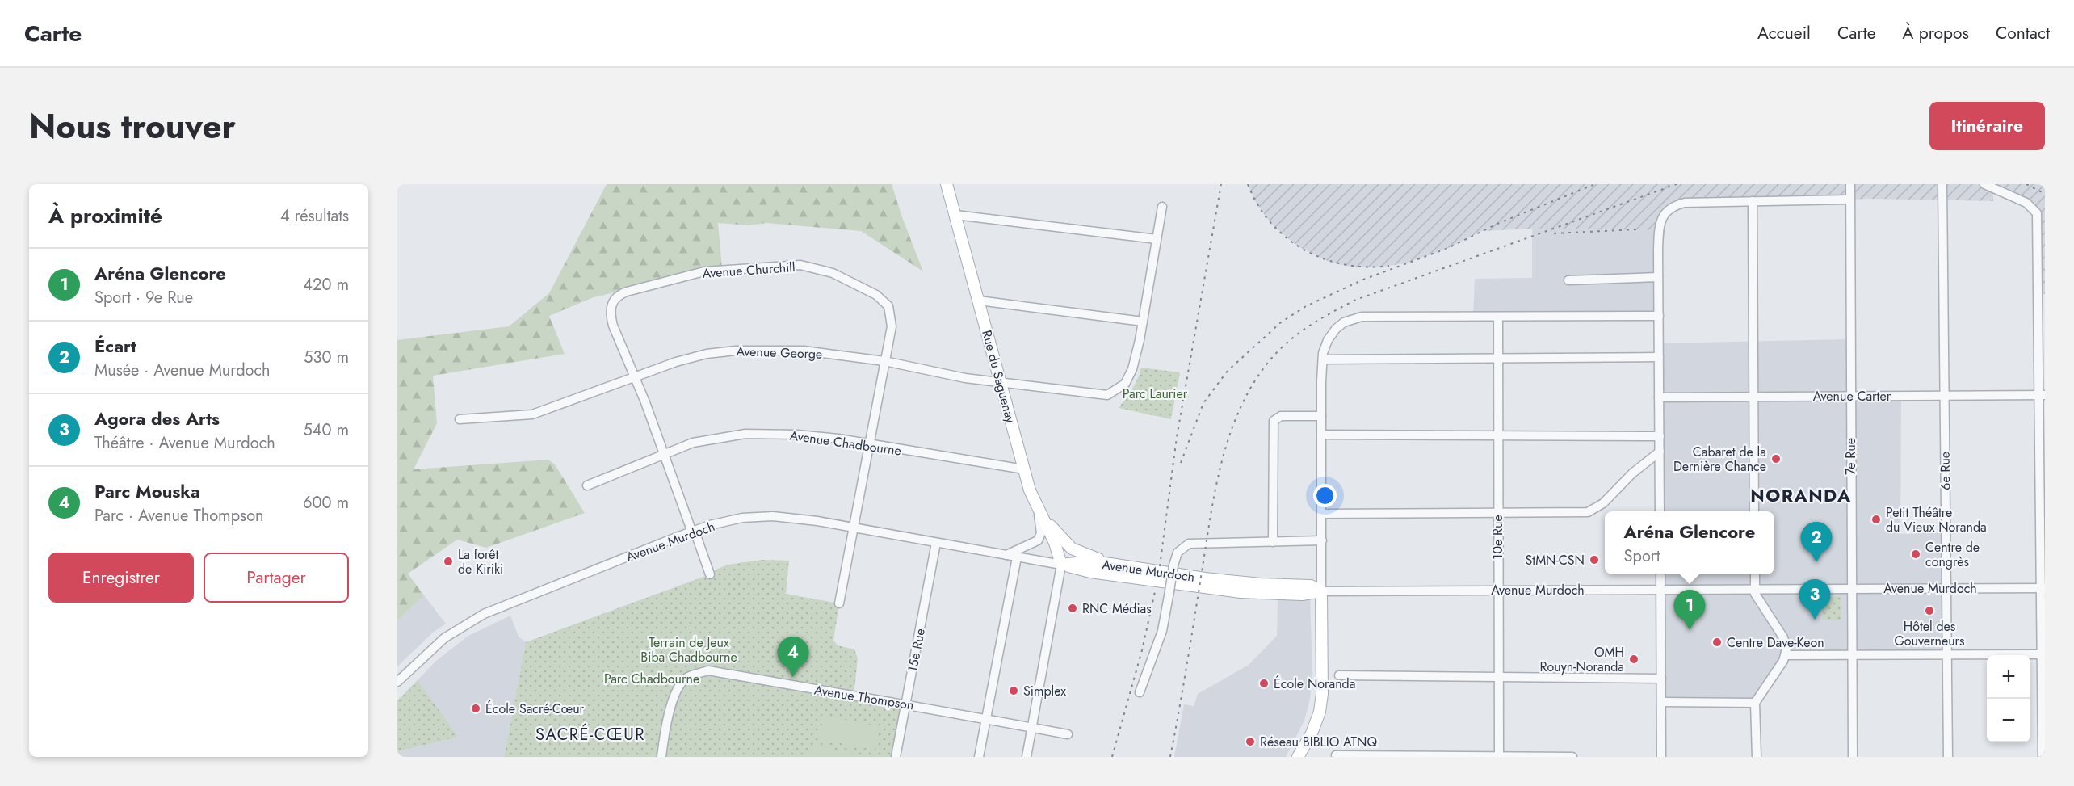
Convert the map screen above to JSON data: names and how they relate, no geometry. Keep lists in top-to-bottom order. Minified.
{"streets":{"main road":["Rue du Saguenay","Avenue Murdoch"],"street":["Avenue Churchill","Avenue George","Avenue Carter","Avenue Chadbourne","7e Rue","6e Rue","10e Rue","15e Rue","Avenue Thompson"]},"crossings":[["Avenue Churchill","Avenue George"],["Avenue Churchill","Avenue Chadbourne"],["Avenue Churchill","Avenue Murdoch"],["Avenue George","Rue du Saguenay"],["Rue du Saguenay","Avenue Chadbourne"],["Rue du Saguenay","Avenue Murdoch"],["Avenue Carter","7e Rue"],["Avenue Carter","6e Rue"],["7e Rue","Avenue Murdoch"],["6e Rue","Avenue Murdoch"],["10e Rue","Avenue Murdoch"],["Avenue Murdoch","15e Rue"],["15e Rue","Avenue Thompson"]],"districts":["NORANDA","SACRÉ-CŒUR"],"parks":["Parc Laurier","Terrain de Jeux Biba Chadbourne","Parc Chadbourne"],"places":["Cabaret de la Dernière Chance","Petit Théâtre du Vieux Noranda","Centre de congrès","StMN-CSN","La forêt de Kiriki","RNC Médias","Hôtel des Gouverneurs","Centre Dave-Keon","OMH Rouyn-Noranda","École Noranda","Simplex","École Sacré-Cœur","Réseau BIBLIO ATNQ"],"page":{"header":"Carte","nav":["Accueil","Carte","À propos","Contact"],"title":"Nous trouver","buttons":["Itinéraire",["Enregistrer","Partager"]],"heading":["À proximité","4 résultats"],"list":[{"mark":"1","name":"Aréna Glencore","note":"Sport · 9e Rue","value":"420 m"},{"mark":"2","name":"Écart","note":"Musée · Avenue Murdoch","value":"530 m"},{"mark":"3","name":"Agora des Arts","note":"Théâtre · Avenue Murdoch","value":"540 m"},{"mark":"4","name":"Parc Mouska","note":"Parc · Avenue Thompson","value":"600 m"}],"popup":["Aréna Glencore","Sport"],"pins":["2","3","1","4"],"map_buttons":["+","−"]}}
